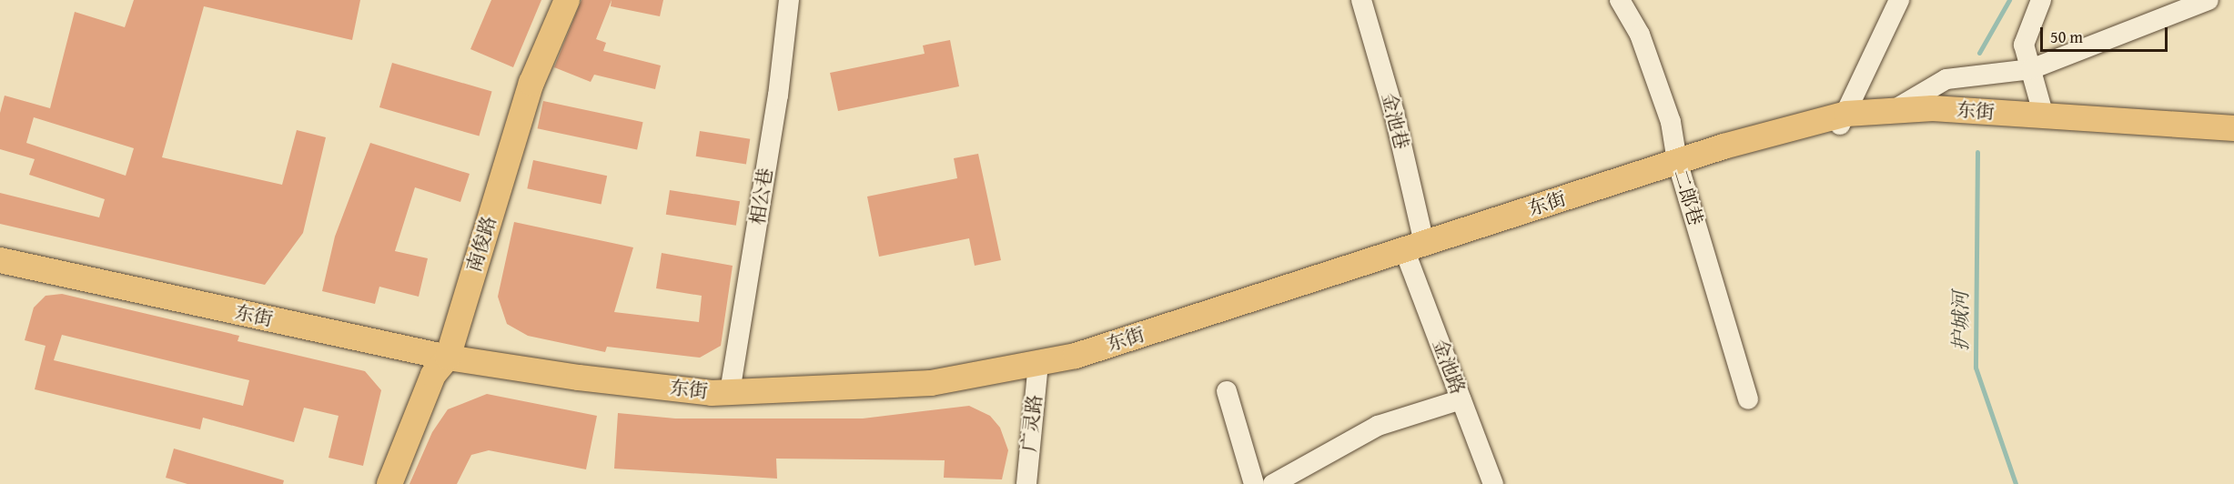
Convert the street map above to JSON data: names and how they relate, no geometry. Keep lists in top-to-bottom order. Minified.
{"streets":{"main road":["东街","南俊路"],"street":["金池巷","相公巷","二郎巷","金池路","广灵路"]},"crossings":[["东街","金池巷"],["东街","相公巷"],["东街","二郎巷"],["东街","南俊路"],["东街","金池路"],["东街","广灵路"],["金池巷","金池路"]],"water":["护城河"],"scale_bar":"50 m"}
